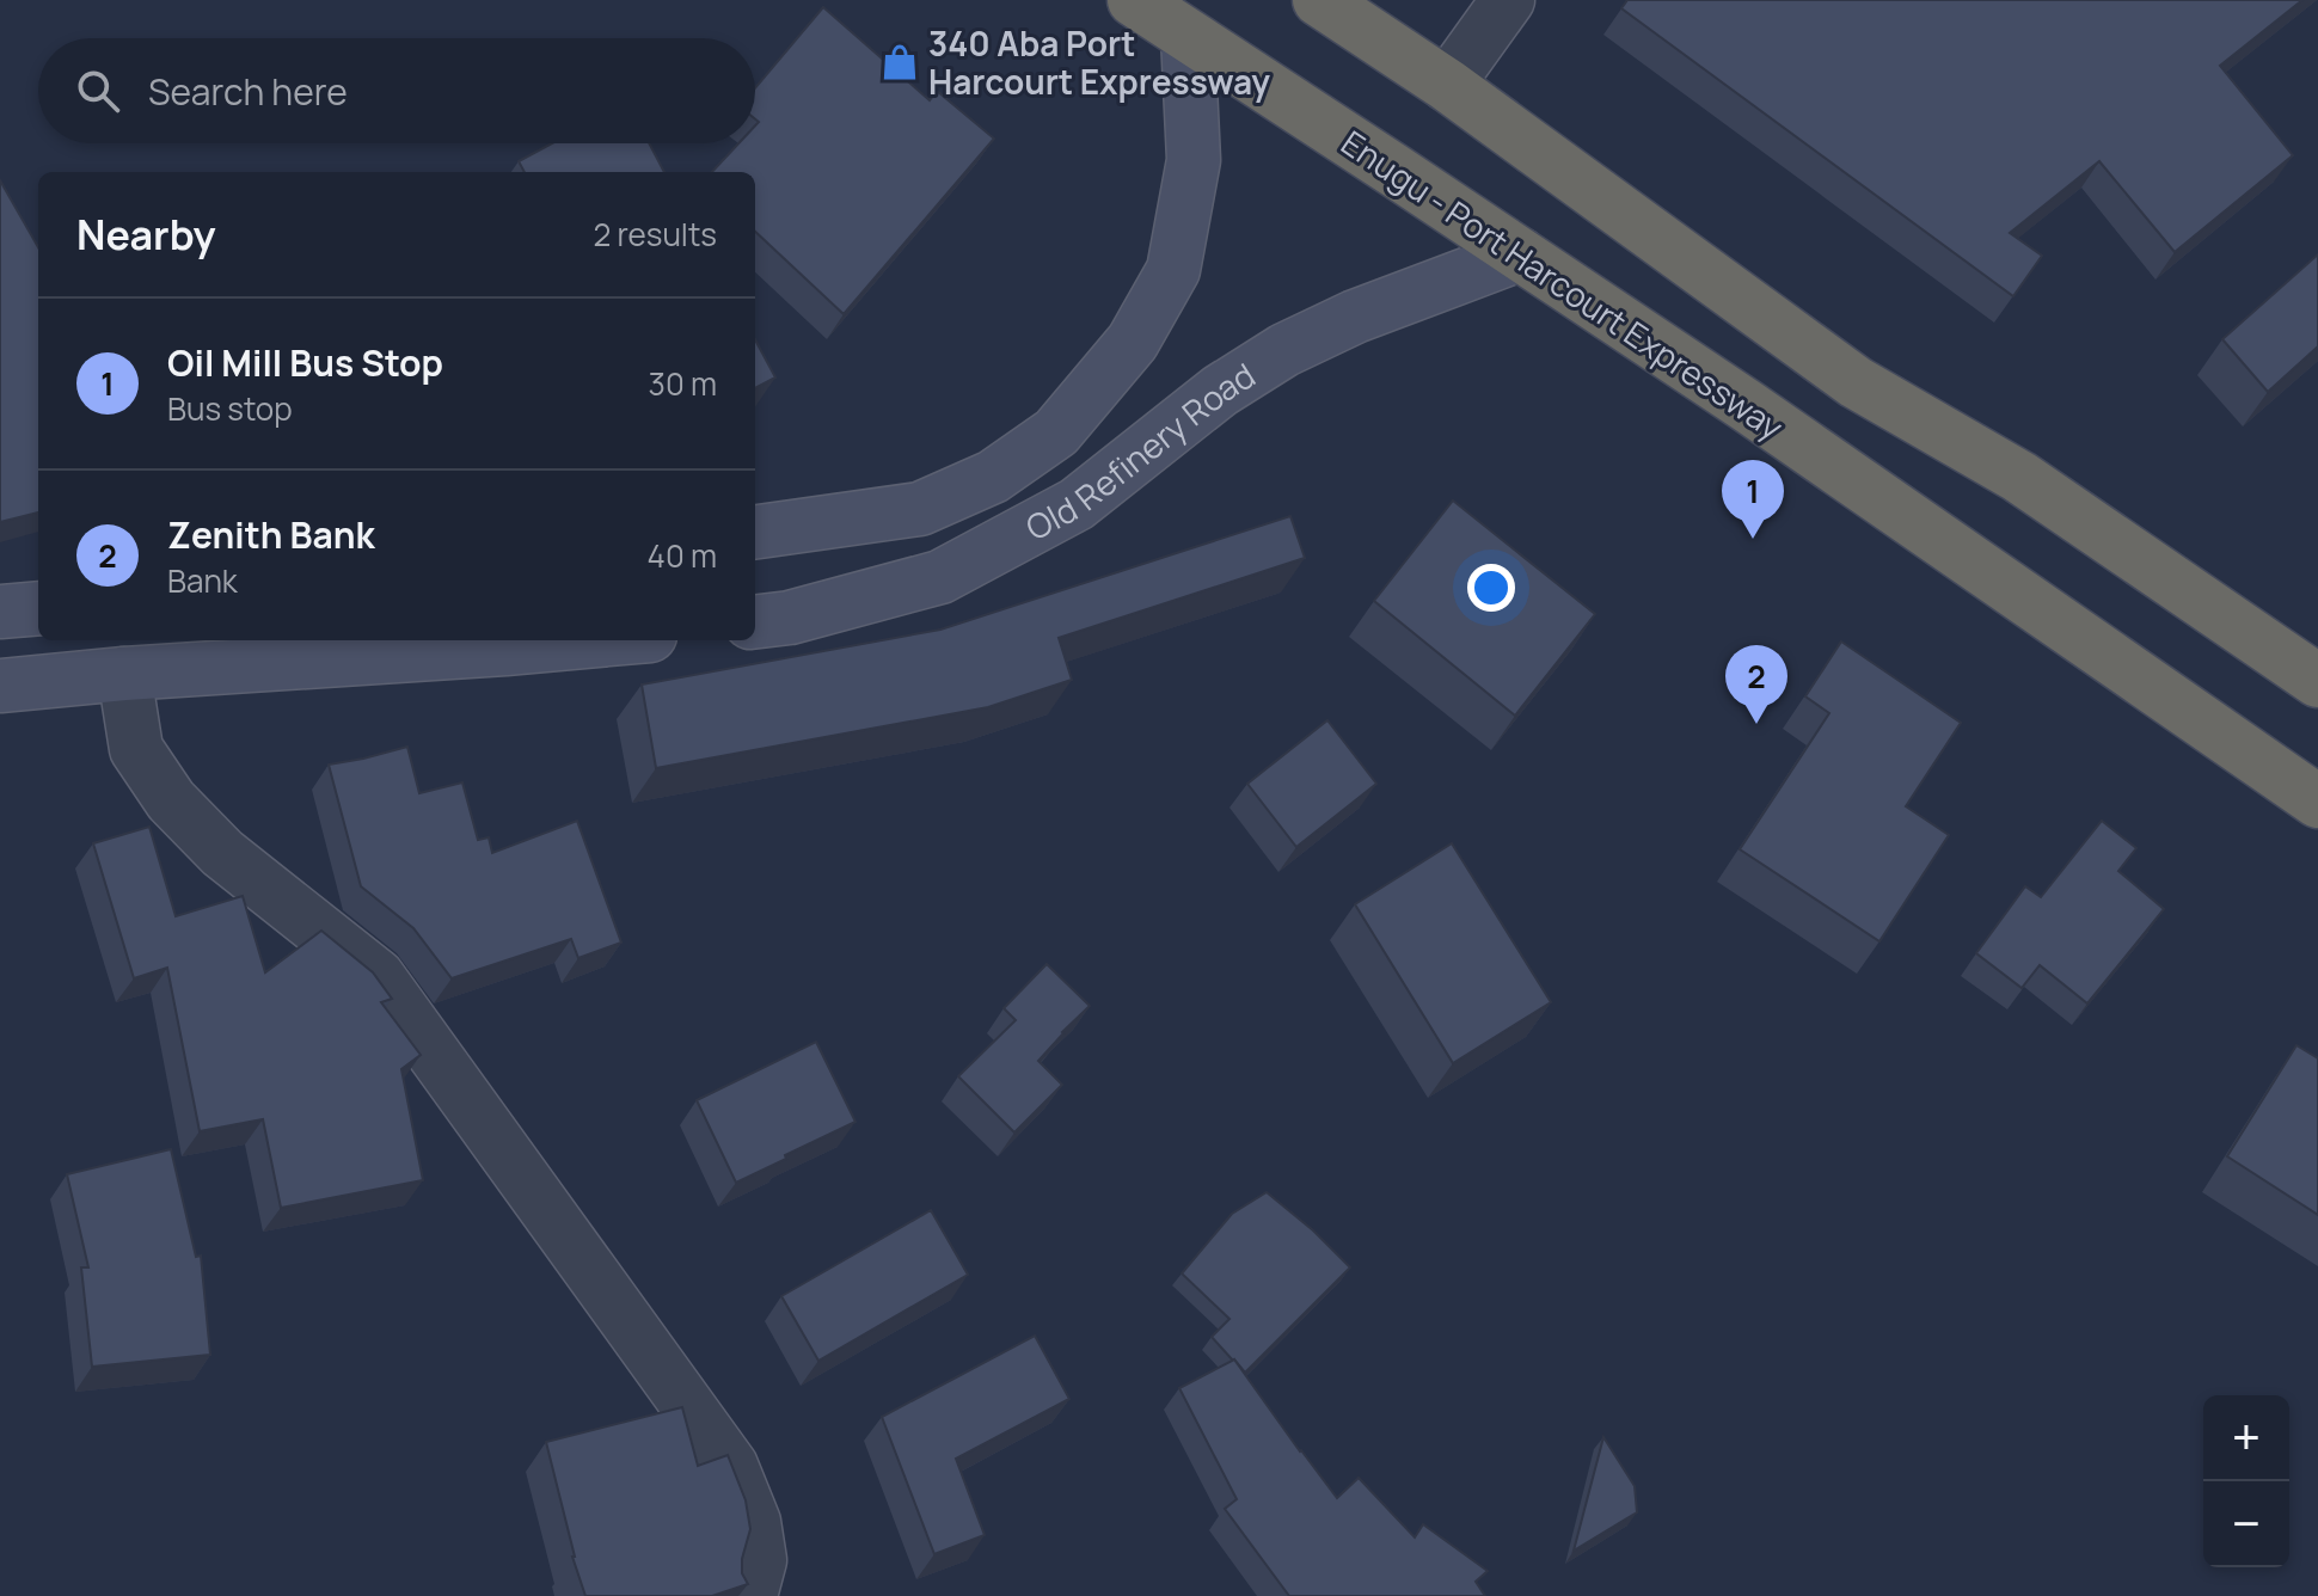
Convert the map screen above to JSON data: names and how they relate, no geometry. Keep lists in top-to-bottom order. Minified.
{"streets":{"highway":["Enugu - Port Harcourt Expressway"],"main road":["Old Refinery Road"]},"crossings":[["Enugu - Port Harcourt Expressway","Old Refinery Road"]],"places":{"shop":["340 Aba Port Harcourt Expressway"]},"page":{"search":"Search here","heading":["Nearby","2 results"],"list":[{"mark":"1","name":"Oil Mill Bus Stop","note":"Bus stop","value":"30 m"},{"mark":"2","name":"Zenith Bank","note":"Bank","value":"40 m"}],"pins":["1","2"],"map_buttons":["+","−"]}}
